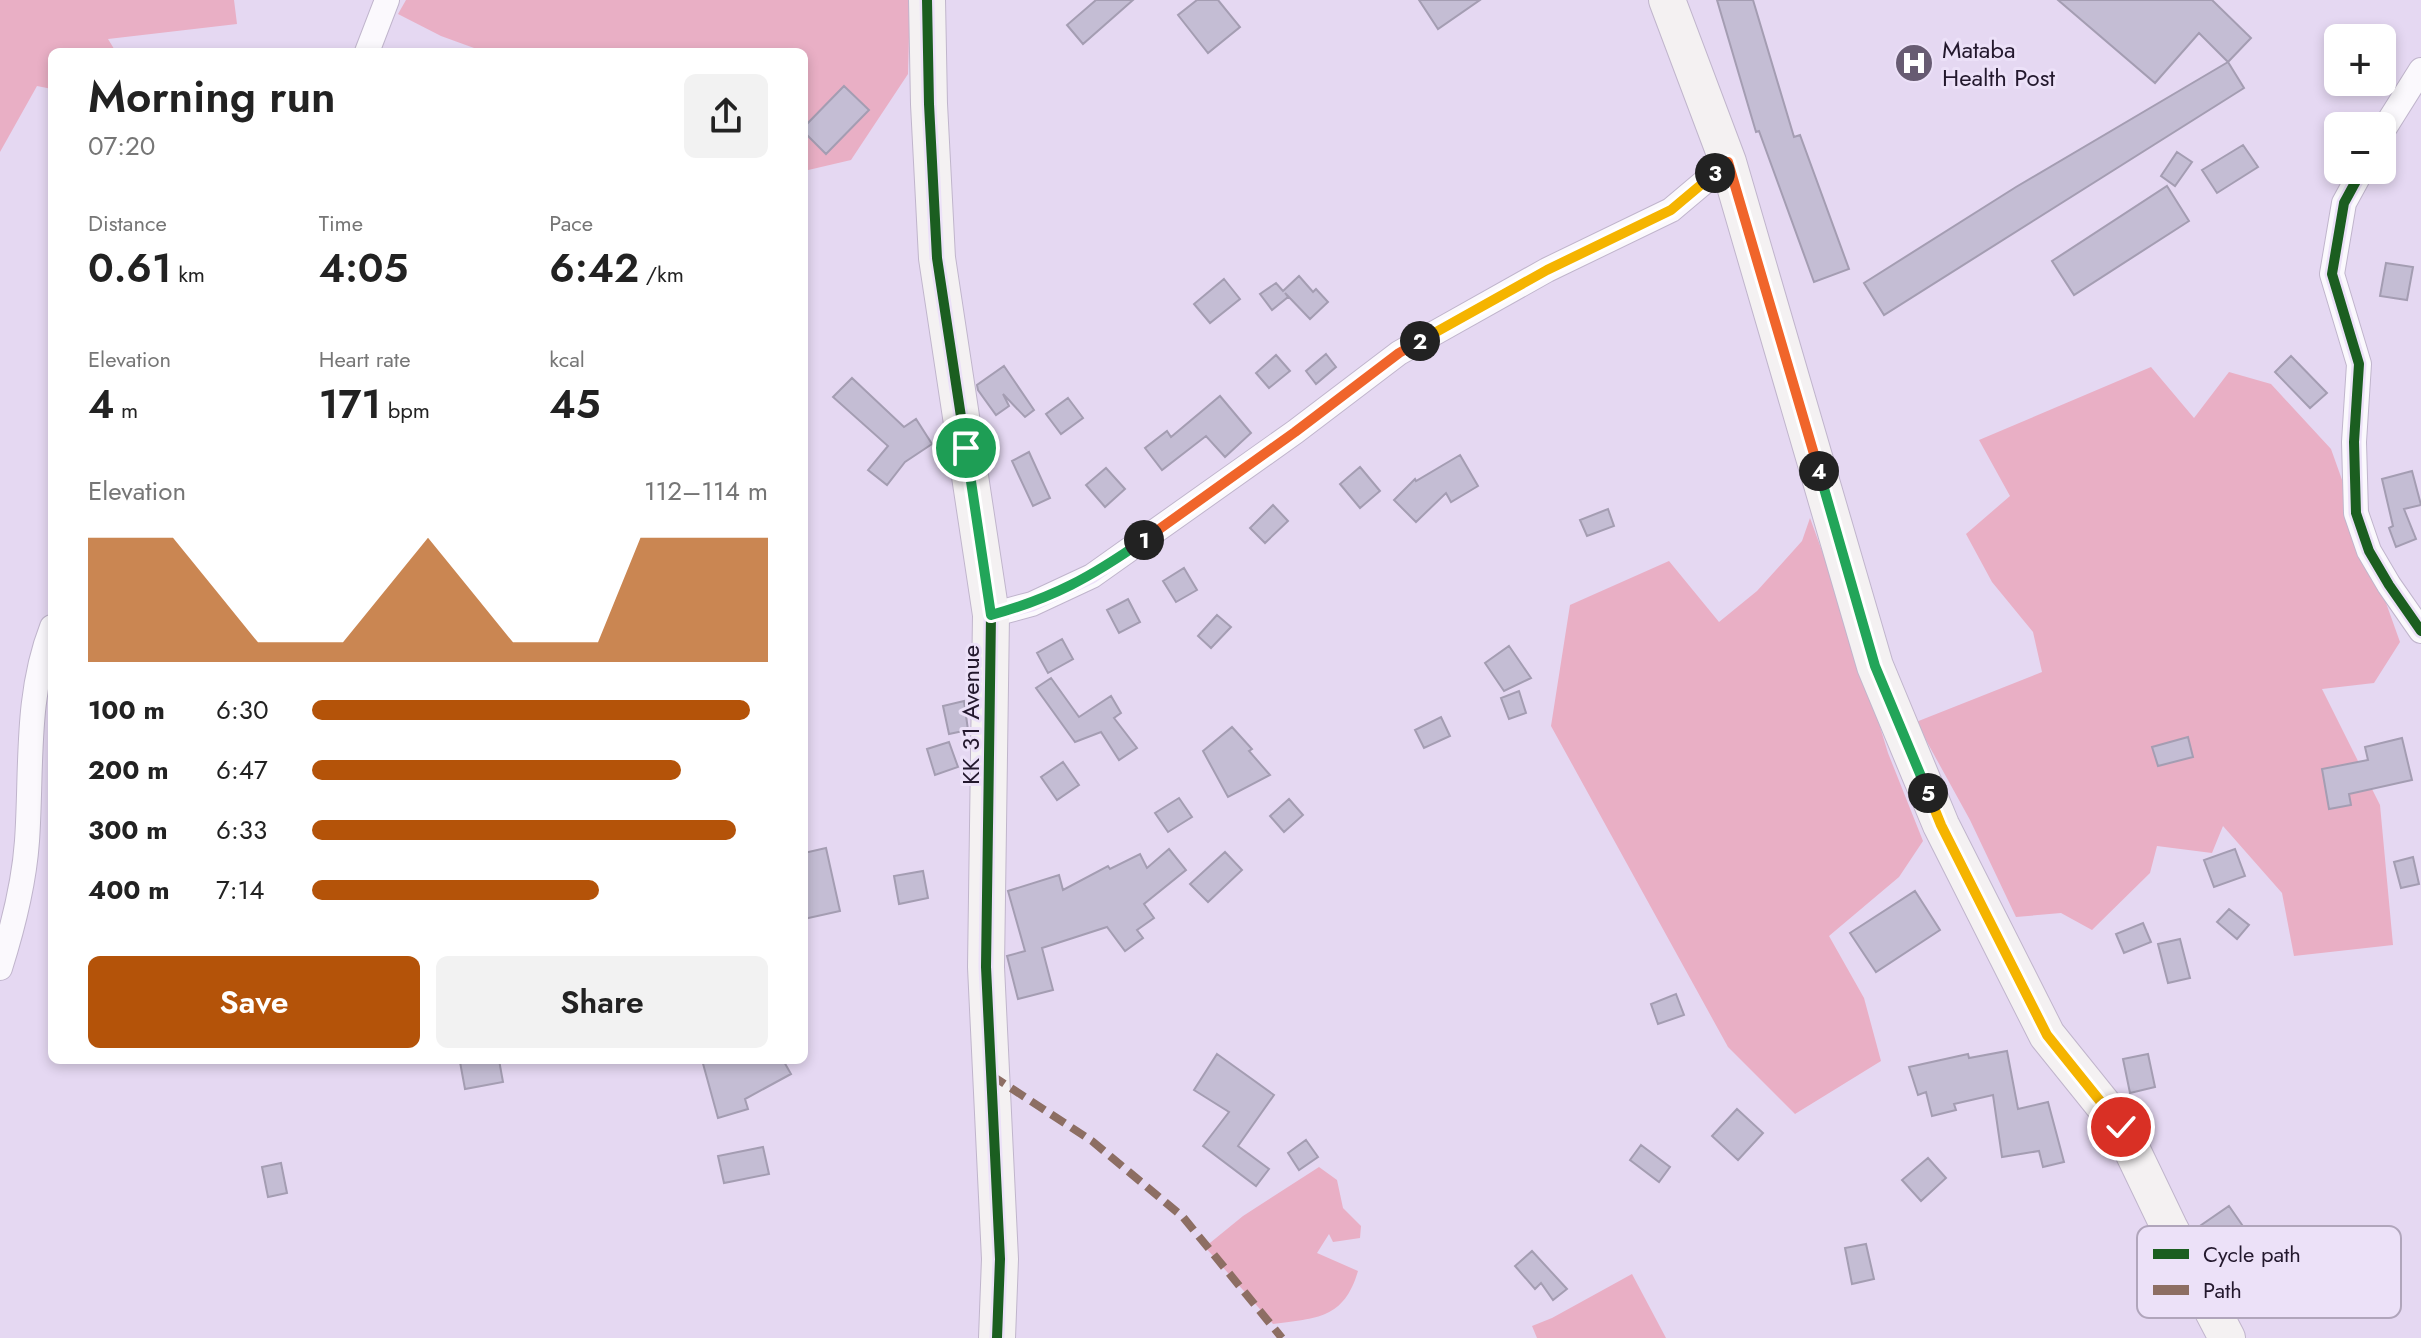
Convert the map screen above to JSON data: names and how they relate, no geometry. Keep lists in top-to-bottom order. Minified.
{"streets":{"main road":["KK 31 Avenue"]},"places":{"hospital":["Mataba Health Post"]},"legend":["Cycle path","Path"],"page":{"map_buttons":["+","−"],"heading":["Morning run","07:20"],"pins":["3","2","4","1","5"],"stats":[["Distance","0.61 km"],["Time","4:05"],["Pace","6:42 /km"],["Elevation","4 m"],["Heart rate","171 bpm"],["kcal","45"]],"chart":["Elevation","112–114 m"],"list":[{"name":"100 m","note":"6:30"},{"name":"200 m","note":"6:47"},{"name":"300 m","note":"6:33"},{"name":"400 m","note":"7:14"}],"buttons":["Save","Share"]}}
